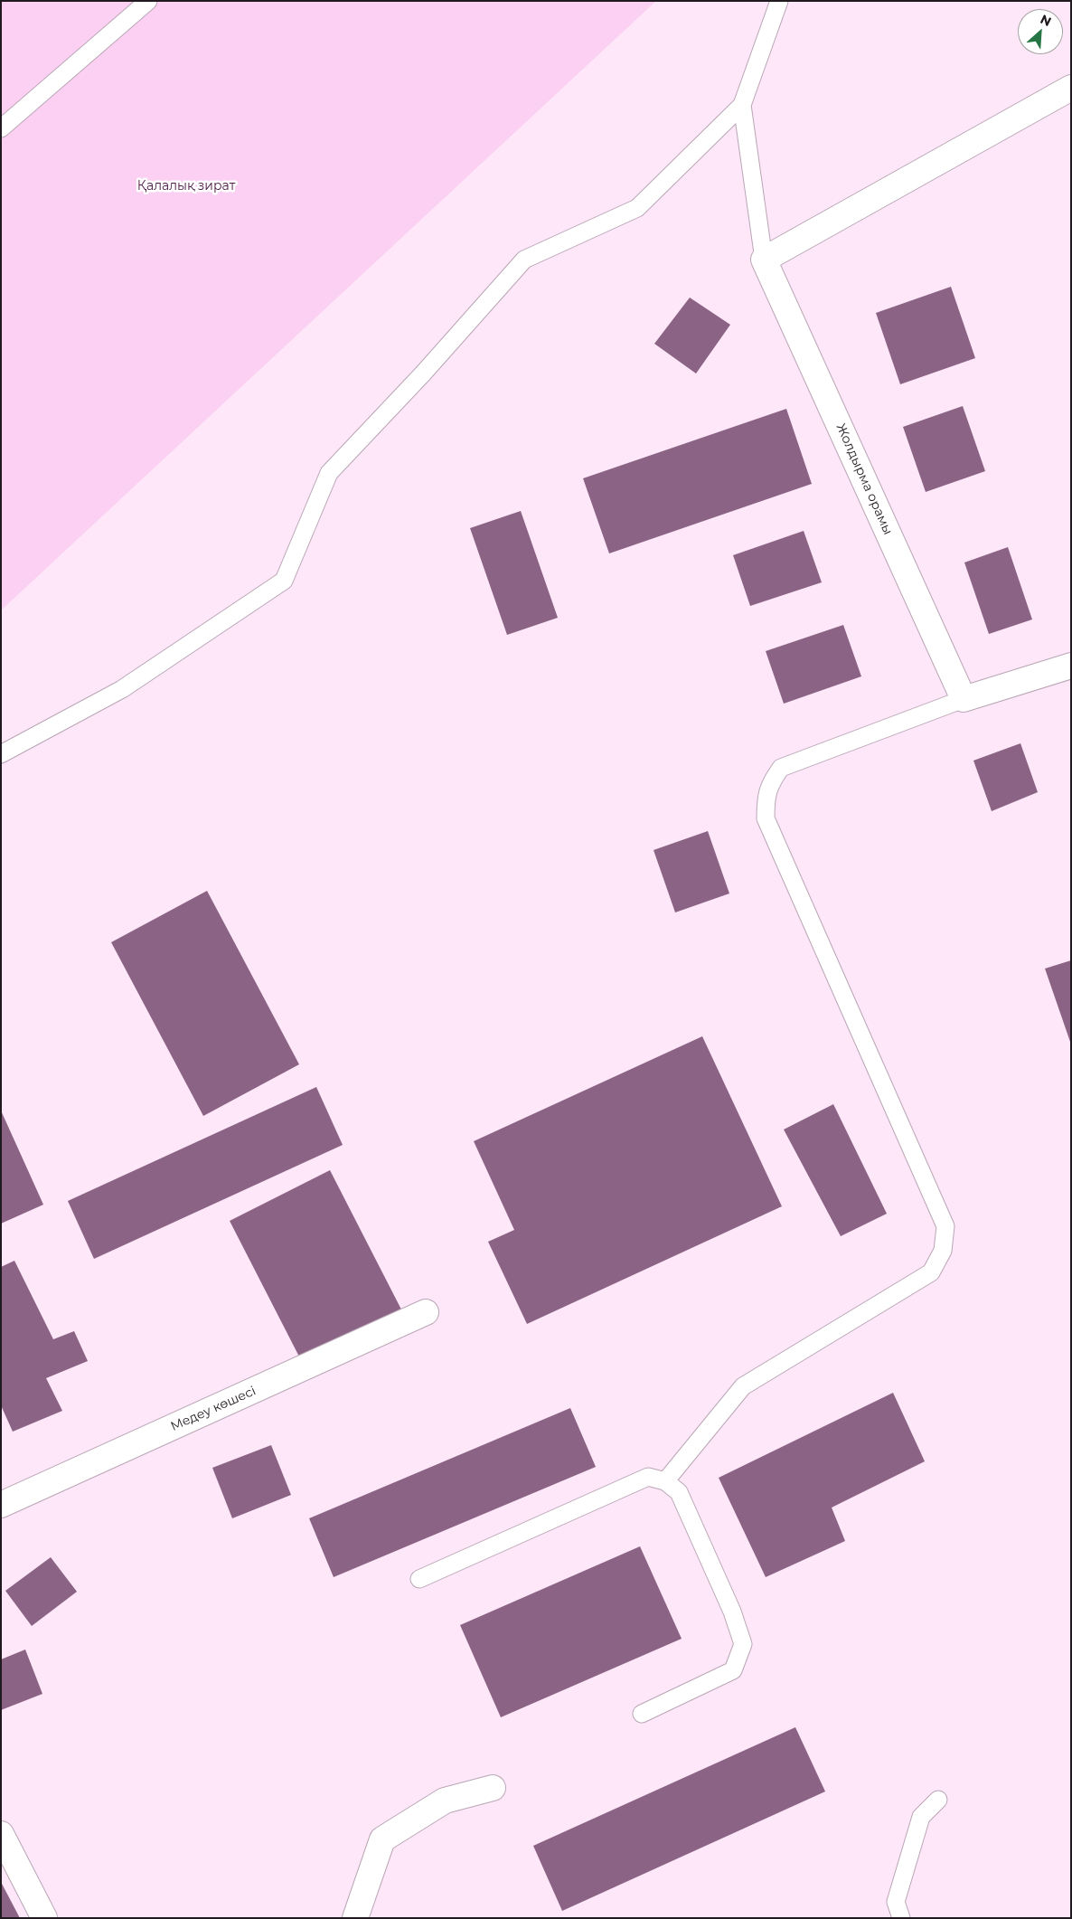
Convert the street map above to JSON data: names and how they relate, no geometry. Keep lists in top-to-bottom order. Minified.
{"streets":{"street":["Жолдырма орамы","Медеу көшесі"]},"parks":["Қалалық зират"],"north":"top right"}
